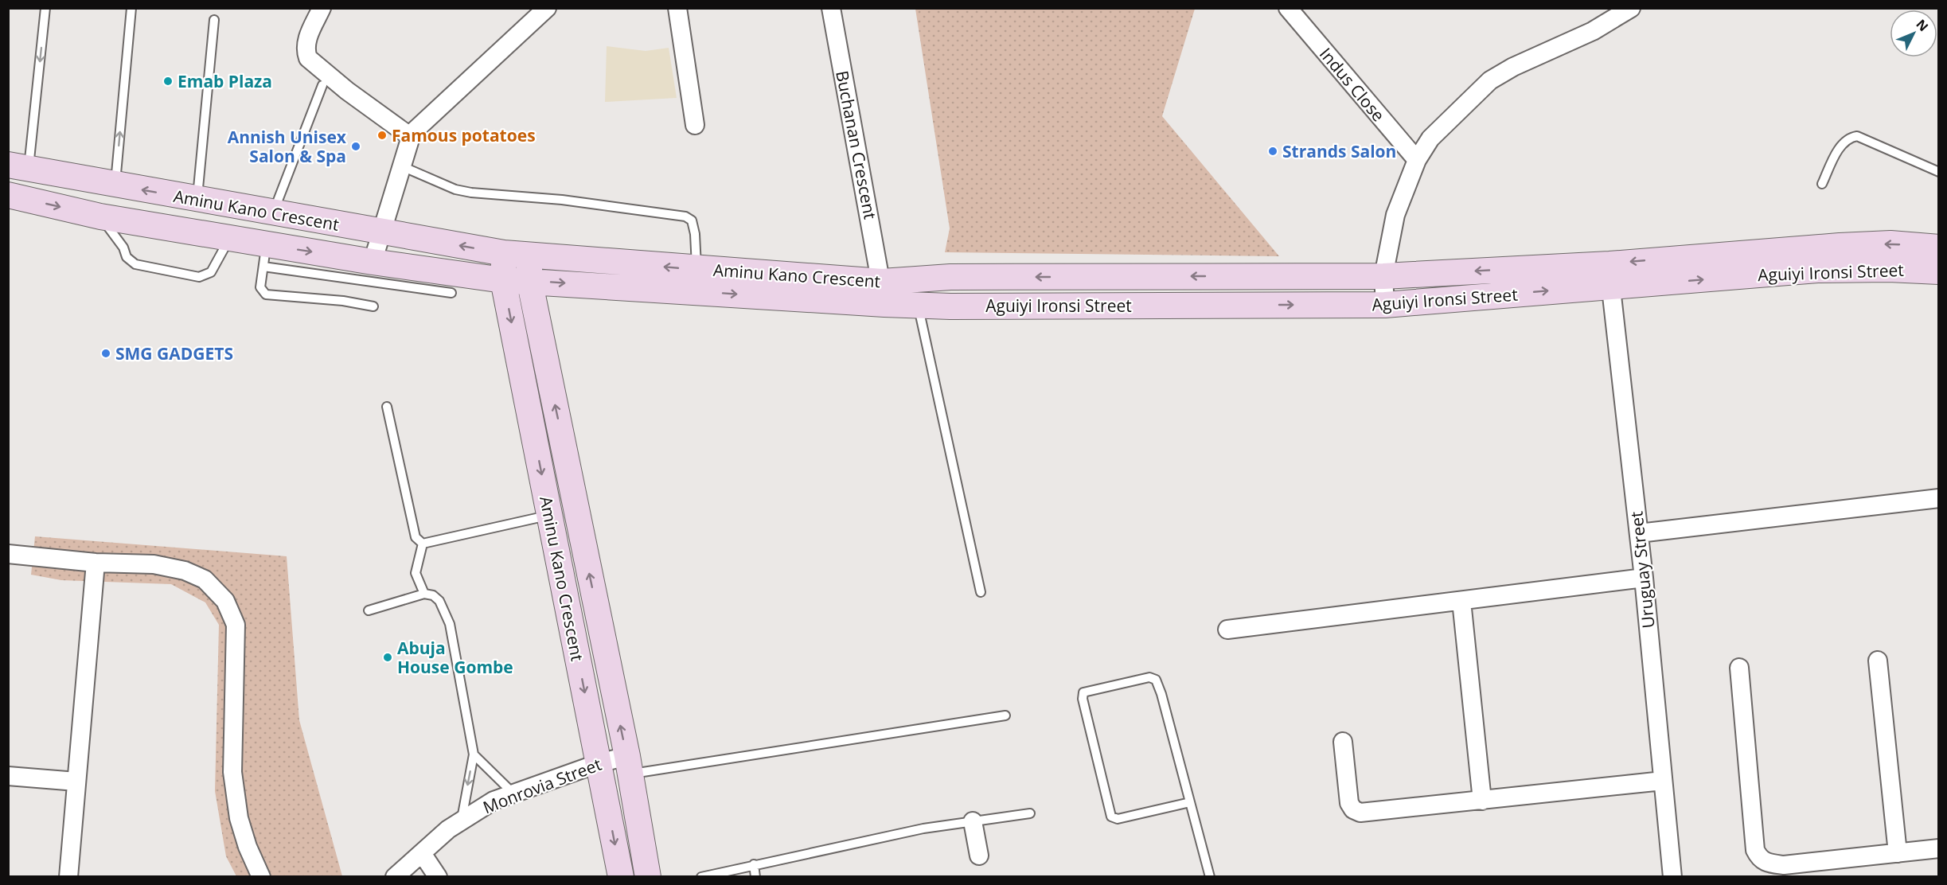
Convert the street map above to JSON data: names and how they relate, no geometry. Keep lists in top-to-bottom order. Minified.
{"streets":{"main road":["Aminu Kano Crescent","Aguiyi Ironsi Street"],"street":["Indus Close","Buchanan Crescent","Uruguay Street","Monrovia Street"]},"crossings":[["Buchanan Crescent","Aminu Kano Crescent"],["Aminu Kano Crescent","Aguiyi Ironsi Street"],["Aminu Kano Crescent","Monrovia Street"],["Aguiyi Ironsi Street","Uruguay Street"]],"places":["Emab Plaza","Famous potatoes","Annish Unisex Salon & Spa","Strands Salon","SMG GADGETS","Abuja House Gombe"],"north":"top right"}
